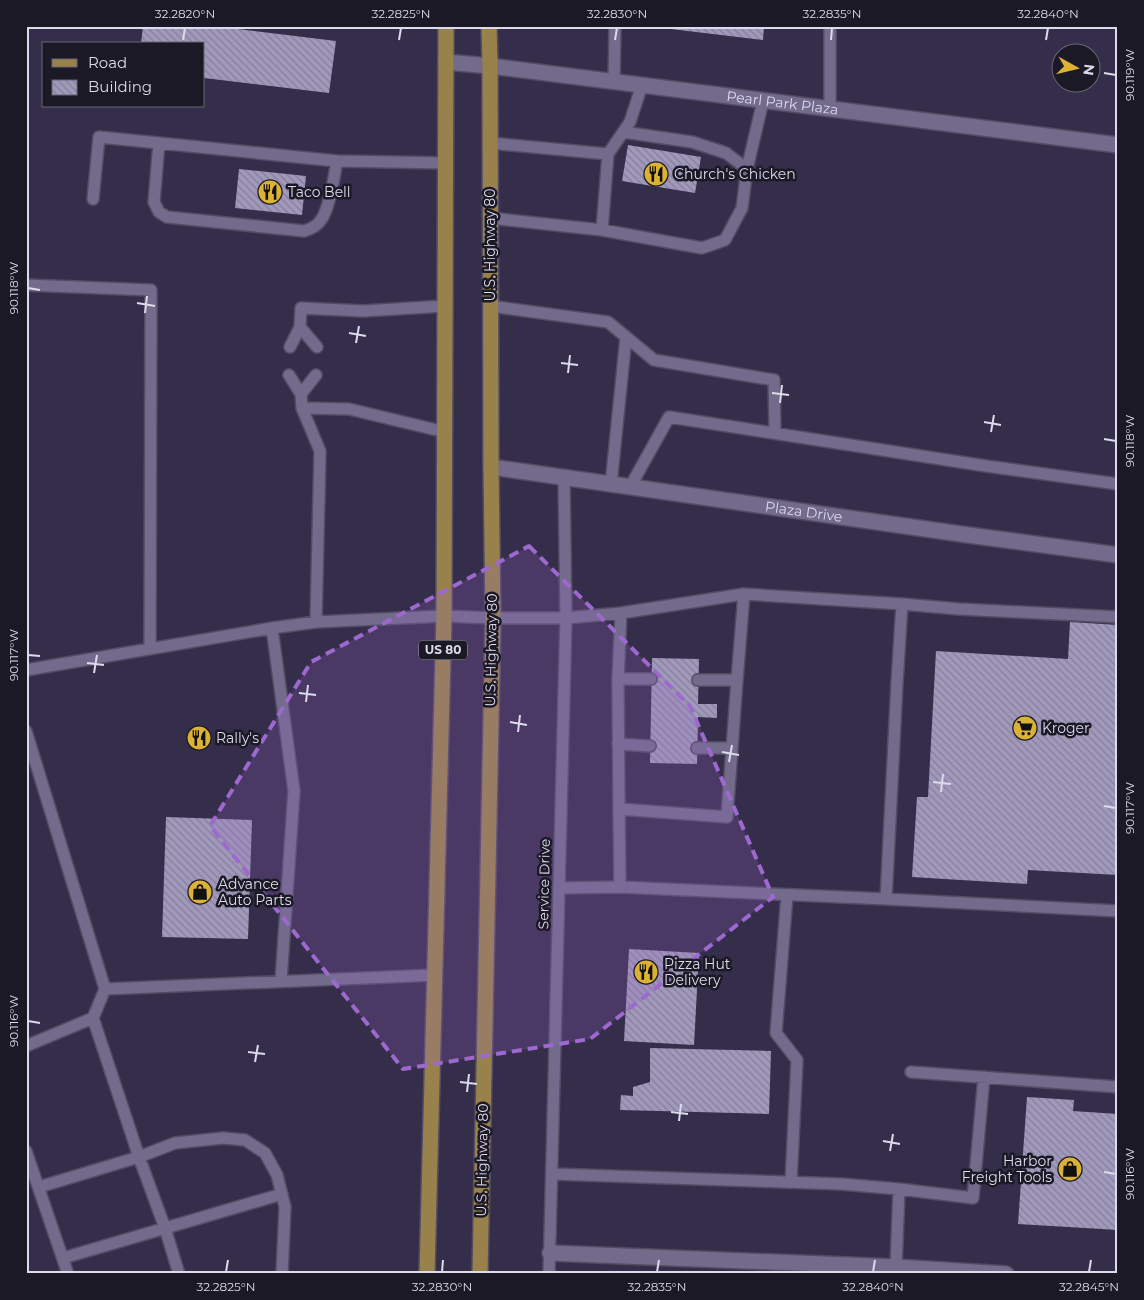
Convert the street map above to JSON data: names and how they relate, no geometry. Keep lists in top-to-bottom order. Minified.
{"streets":{"main road":["U.S. Highway 80","US 80"],"street":["Pearl Park Plaza","Plaza Drive"],"lane":["Service Drive"]},"crossings":[["Pearl Park Plaza","U.S. Highway 80"],["Pearl Park Plaza","US 80"],["U.S. Highway 80","Plaza Drive"],["Plaza Drive","Service Drive"]],"places":{"restaurant":["Church's Chicken","Taco Bell","Rally's","Pizza Hut Delivery"],"supermarket":["Kroger"],"shop":["Advance Auto Parts","Harbor Freight Tools"]},"legend":["Road","Building"],"north":"right","coordinates":["32.2820°N","32.2825°N","32.2830°N","32.2835°N","32.2840°N","90.119°W","90.118°W","90.117°W","90.116°W","32.2845°N"]}
